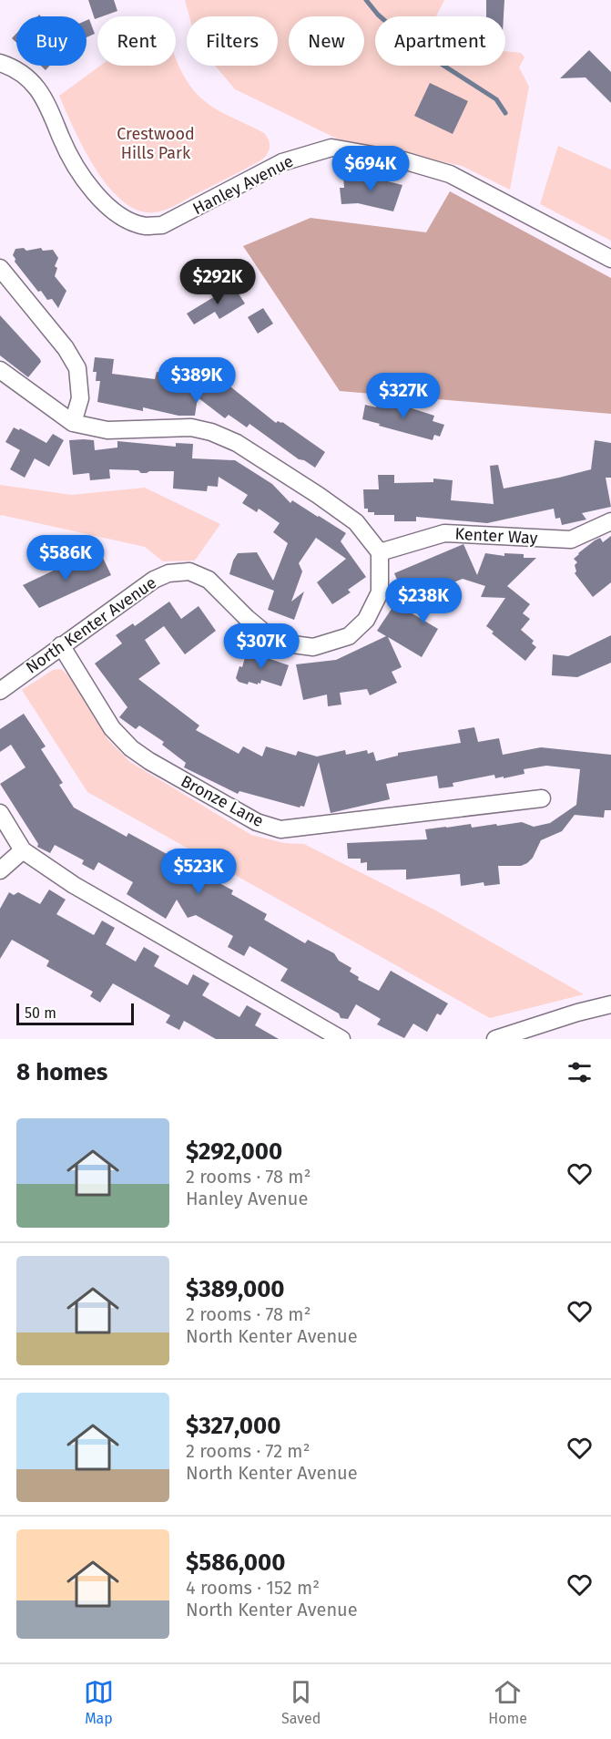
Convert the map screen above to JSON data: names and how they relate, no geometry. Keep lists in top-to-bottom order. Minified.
{"streets":{"street":["Hanley Avenue","Kenter Way","North Kenter Avenue","Bronze Lane"]},"crossings":[["Kenter Way","North Kenter Avenue"],["North Kenter Avenue","Bronze Lane"]],"parks":["Crestwood Hills Park"],"scale_bar":"50 m","page":{"chip":["Buy","Rent","Filters","New","Apartment"],"price":["$694K","$292K","$389K","$327K","$586K","$238K","$307K","$523K"],"scale":"50 m","heading":"8 homes","list":[{"name":"$292,000","note":"2 rooms · 78 m² · Hanley Avenue"},{"name":"$389,000","note":"2 rooms · 78 m² · North Kenter Avenue"},{"name":"$327,000","note":"2 rooms · 72 m² · North Kenter Avenue"},{"name":"$586,000","note":"4 rooms · 152 m² · North Kenter Avenue"}],"tabs":["Map","Saved","Home"]}}
